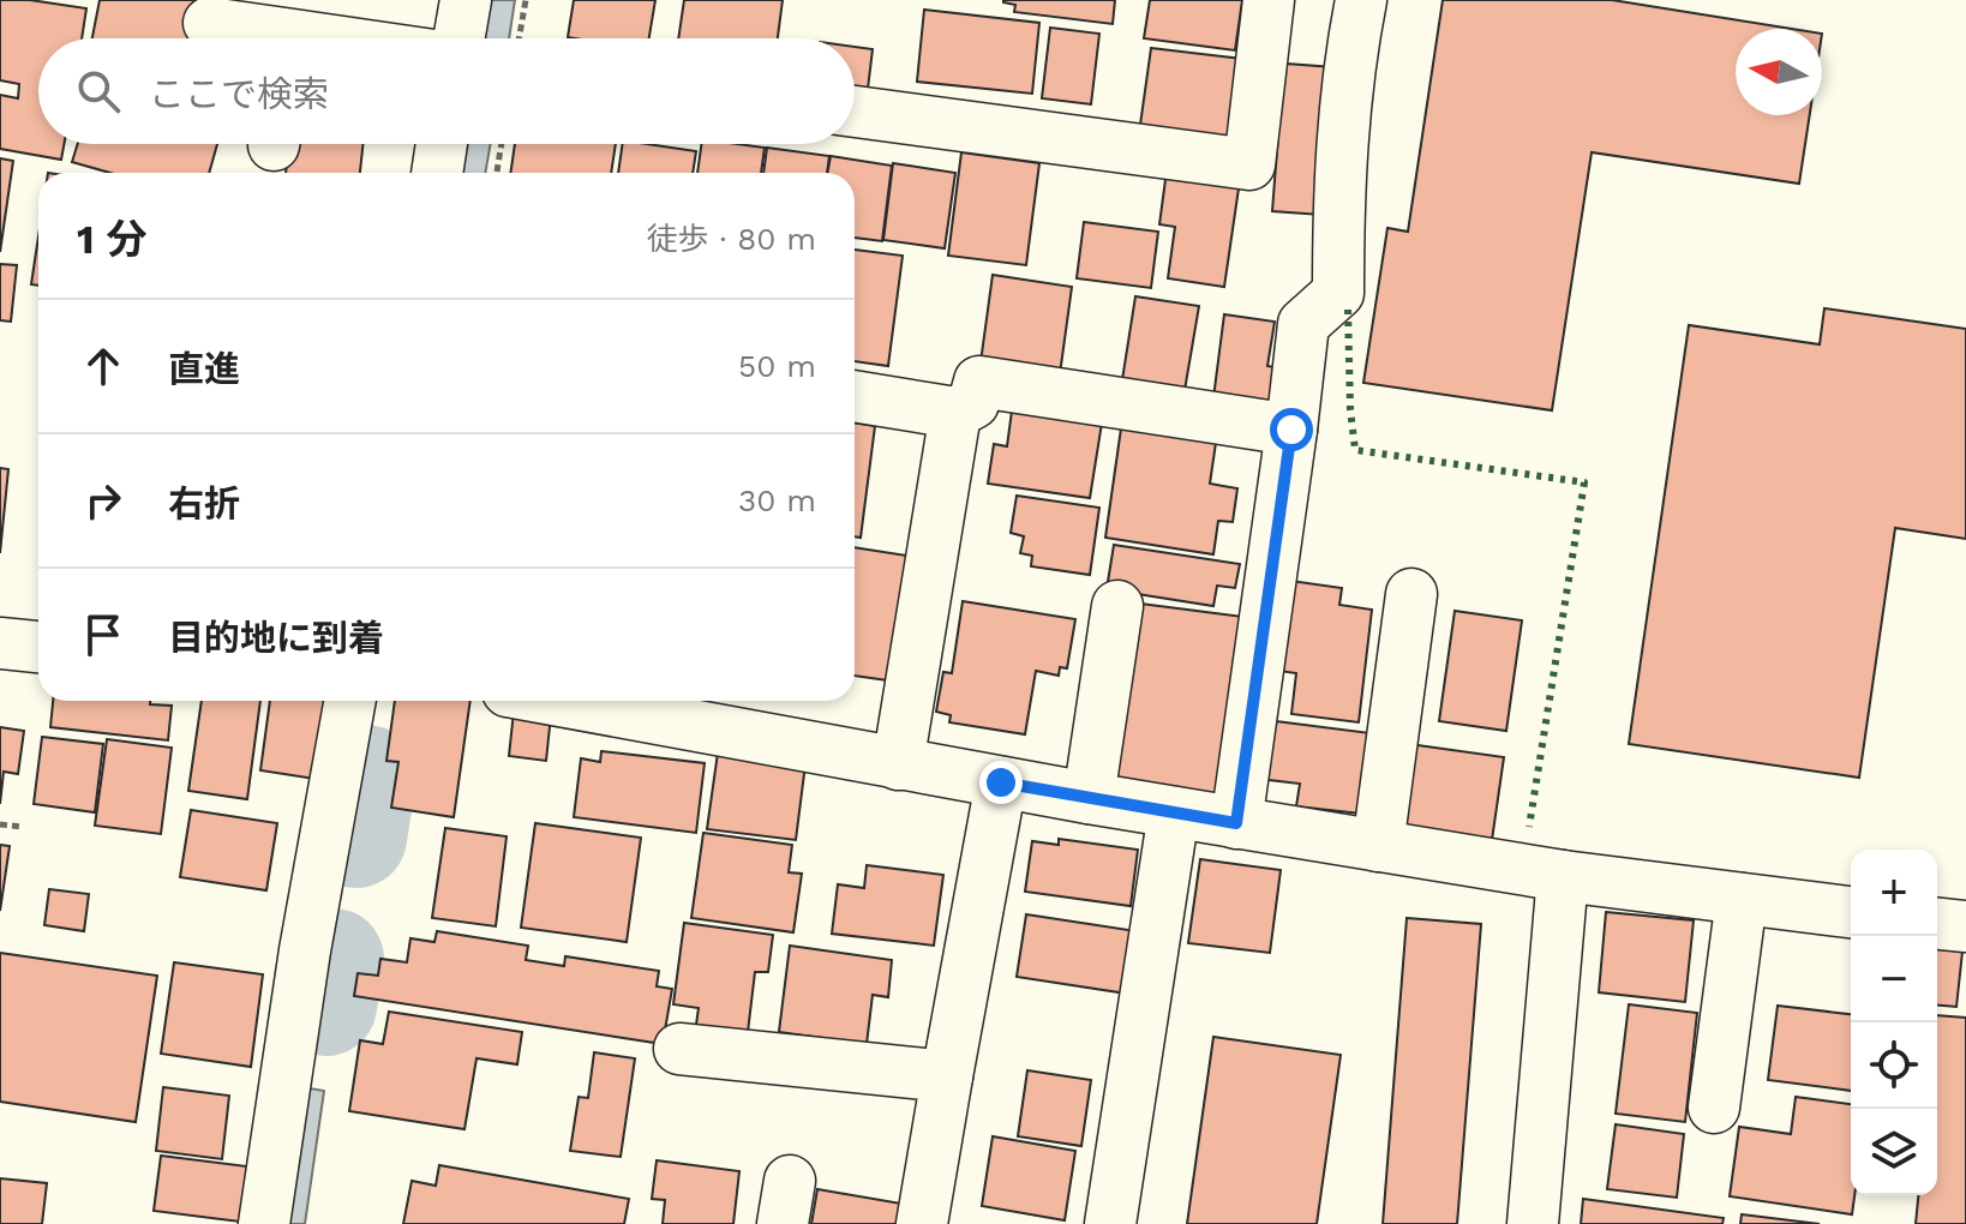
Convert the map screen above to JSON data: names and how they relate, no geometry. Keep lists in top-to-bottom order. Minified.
{"north":"left","page":{"search":"ここで検索","heading":["1 分","徒歩 · 80 m"],"list":[["直進","50 m"],["右折","30 m"],"目的地に到着"],"map_buttons":["+","−"]}}
